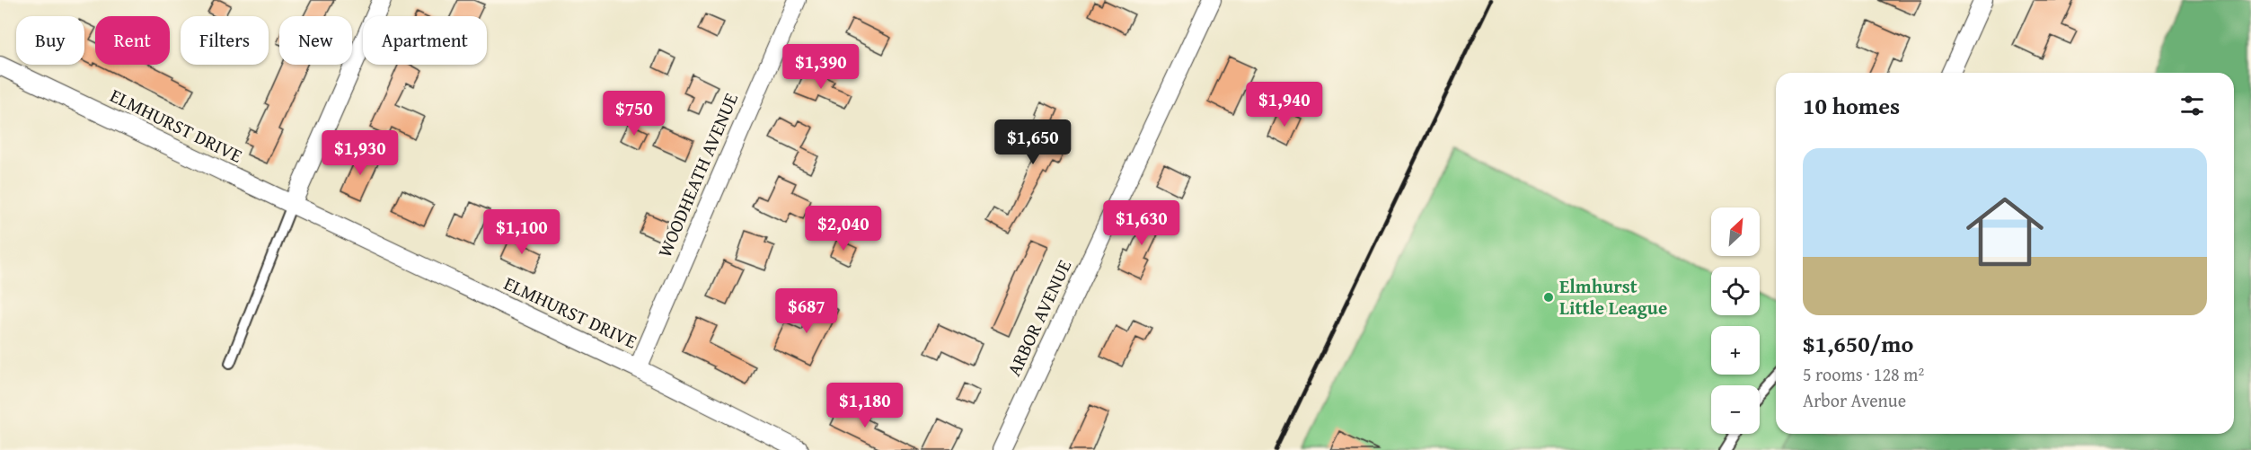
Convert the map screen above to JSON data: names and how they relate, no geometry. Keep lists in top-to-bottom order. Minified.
{"streets":{"street":["ELMHURST DRIVE","WOODHEATH AVENUE","ARBOR AVENUE"]},"crossings":[["ELMHURST DRIVE","WOODHEATH AVENUE"]],"places":["Elmhurst Little League"],"north":"top right","page":{"chip":["Buy","Rent","Filters","New","Apartment"],"price":["$1,390","$1,940","$750","$1,650","$1,930","$1,630","$2,040","$1,100","$687","$1,180"],"heading":"10 homes","list":[{"name":"$1,650/mo","note":"5 rooms · 128 m² · Arbor Avenue"}],"map_buttons":["+","−"]}}
